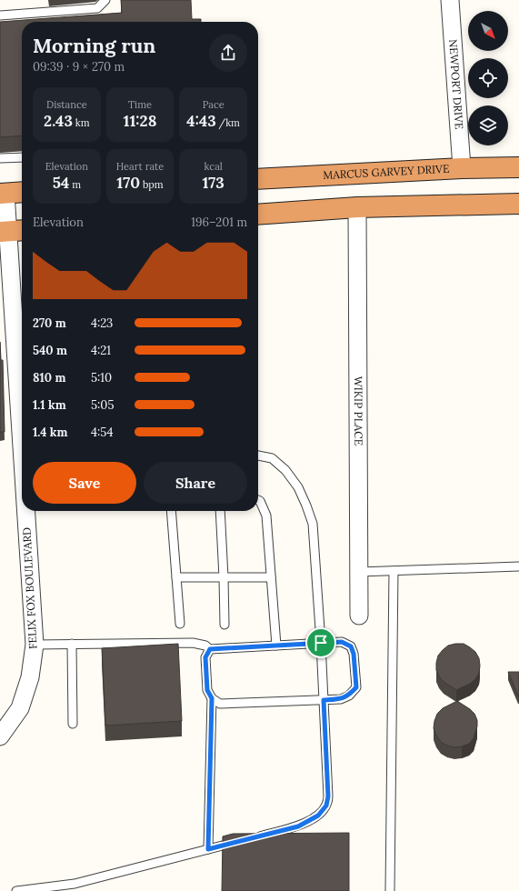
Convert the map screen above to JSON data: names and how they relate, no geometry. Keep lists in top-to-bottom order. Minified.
{"streets":{"highway":["MARCUS GARVEY DRIVE"],"street":["NEWPORT DRIVE","WIKIP PLACE","FELIX FOX BOULEVARD"]},"crossings":[["NEWPORT DRIVE","MARCUS GARVEY DRIVE"]],"north":"bottom right","page":{"heading":["Morning run","09:39 · 9 × 270 m"],"stats":[["Distance","2.43 km"],["Time","11:28"],["Pace","4:43 /km"],["Elevation","54 m"],["Heart rate","170 bpm"],["kcal","173"]],"chart":["Elevation","196–201 m"],"list":[{"name":"270 m","note":"4:23"},{"name":"540 m","note":"4:21"},{"name":"810 m","note":"5:10"},{"name":"1.1 km","note":"5:05"},{"name":"1.4 km","note":"4:54"}],"buttons":["Save","Share"]}}
